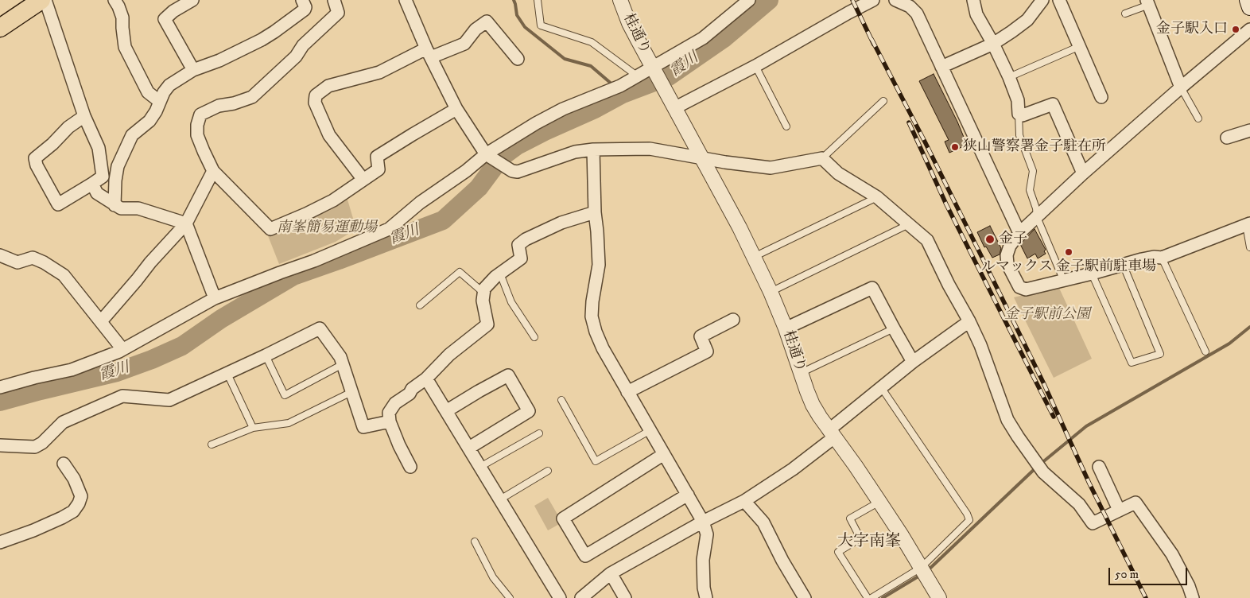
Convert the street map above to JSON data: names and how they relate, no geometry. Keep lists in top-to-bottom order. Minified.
{"streets":{"street":["桂通り"]},"districts":["大字南峯"],"water":["霞川"],"parks":["南峯簡易運動場","金子駅前公園"],"places":["金子駅入口","狭山警察署金子駐在所","金子","ルマックス 金子駅前駐車場"],"scale_bar":"50 m"}
